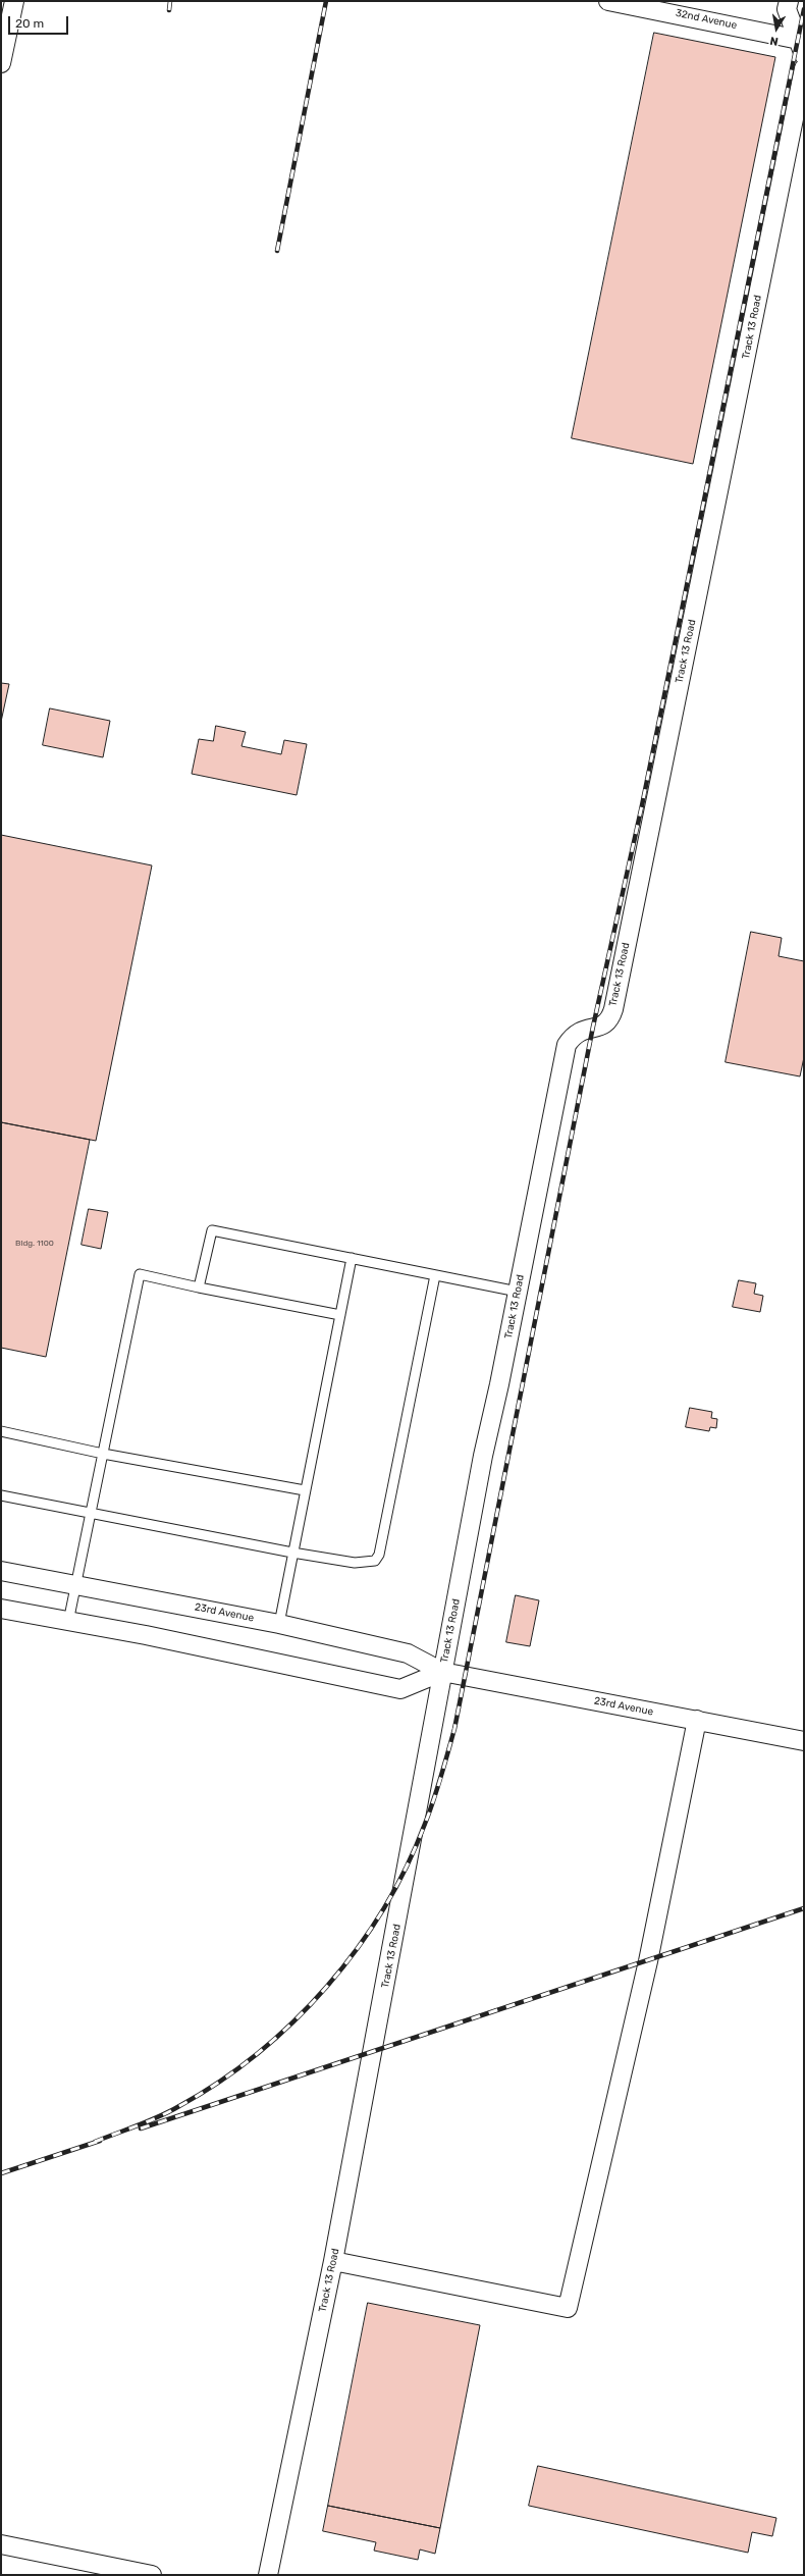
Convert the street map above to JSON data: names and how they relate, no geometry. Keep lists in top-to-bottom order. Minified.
{"streets":{"street":["32nd Avenue","Track 13 Road","23rd Avenue"]},"crossings":[["Track 13 Road","23rd Avenue"]],"house_numbers":["Bldg. 1100"],"scale_bar":"20 m","north":"bottom"}
